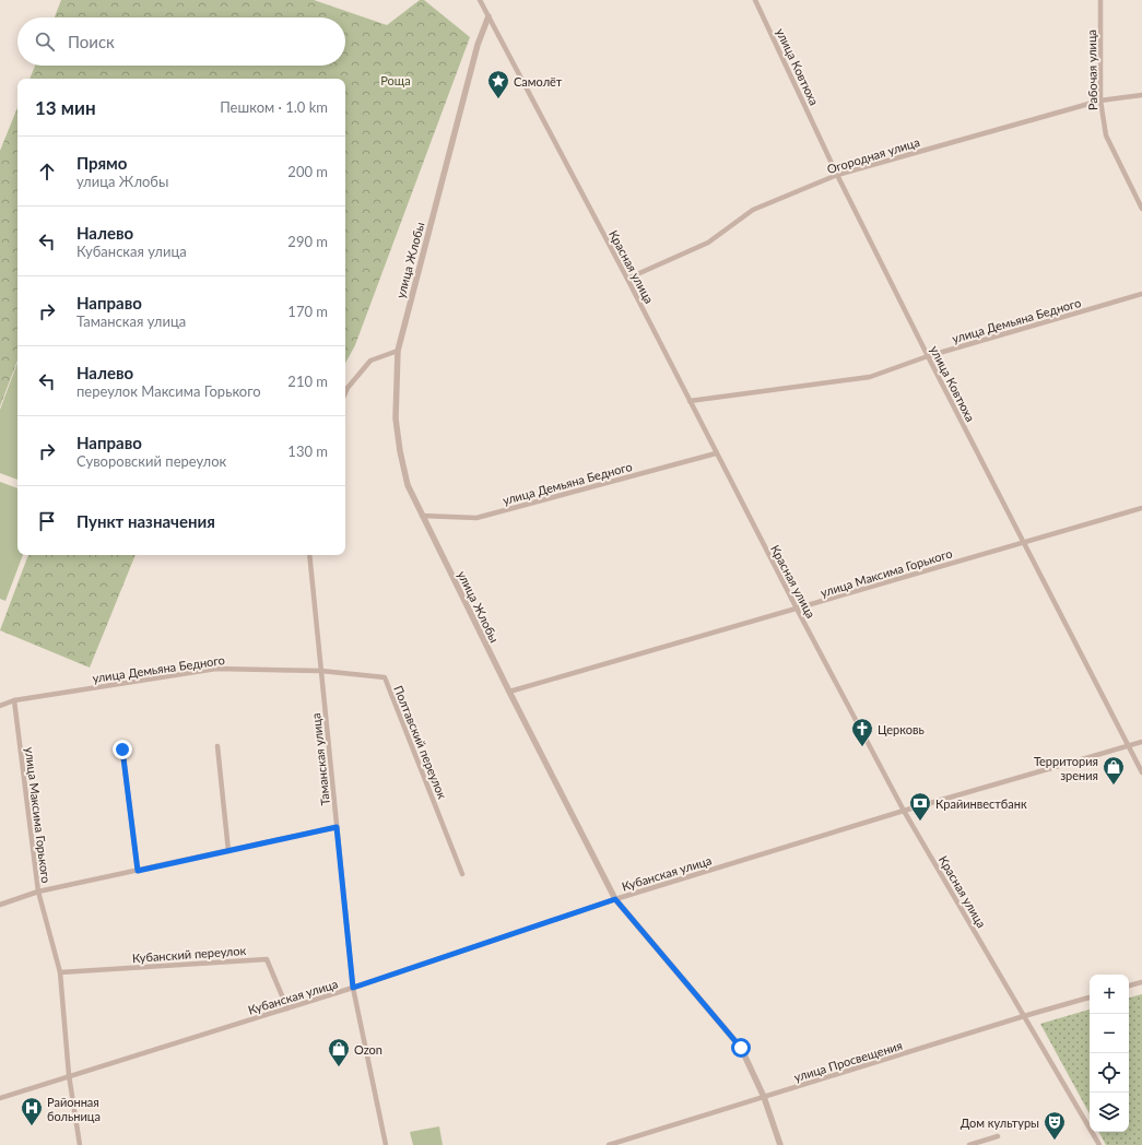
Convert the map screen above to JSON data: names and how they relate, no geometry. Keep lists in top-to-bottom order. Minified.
{"streets":{"street":["улица Ковтюха","Рабочая улица","Огородная улица","улица Жлобы","Красная улица","улица Демьяна Бедного","улица Максима Горького","Полтавский переулок","Таманская улица","Кубанская улица","Кубанский переулок","улица Просвещения"]},"crossings":[["улица Ковтюха","Огородная улица"],["улица Ковтюха","улица Демьяна Бедного"],["улица Ковтюха","улица Максима Горького"],["улица Ковтюха","Кубанская улица"],["Рабочая улица","Огородная улица"],["Огородная улица","Красная улица"],["улица Жлобы","Красная улица"],["улица Жлобы","улица Демьяна Бедного"],["улица Жлобы","улица Максима Горького"],["улица Жлобы","Кубанская улица"],["улица Жлобы","улица Просвещения"],["Красная улица","улица Демьяна Бедного"],["Красная улица","улица Максима Горького"],["Красная улица","Кубанская улица"],["Красная улица","улица Просвещения"],["улица Демьяна Бедного","улица Максима Горького"],["улица Демьяна Бедного","Полтавский переулок"],["улица Демьяна Бедного","Таманская улица"],["Полтавский переулок","Таманская улица"],["Таманская улица","Кубанская улица"],["Кубанская улица","Кубанский переулок"]],"parks":["Роща"],"places":{"place":["Самолёт"],"church":["Церковь"],"shop":["Территория зрения","Ozon"],"bank":["Крайинвестбанк"],"hospital":["Районная больница"],"theatre":["Дом культуры"]},"page":{"search":"Поиск","heading":["13 мин","Пешком · 1.0 km"],"list":[["Прямо","улица Жлобы","200 m"],["Налево","Кубанская улица","290 m"],["Направо","Таманская улица","170 m"],["Налево","переулок Максима Горького","210 m"],["Направо","Суворовский переулок","130 m"],"Пункт назначения"],"map_buttons":["+","−"]}}
